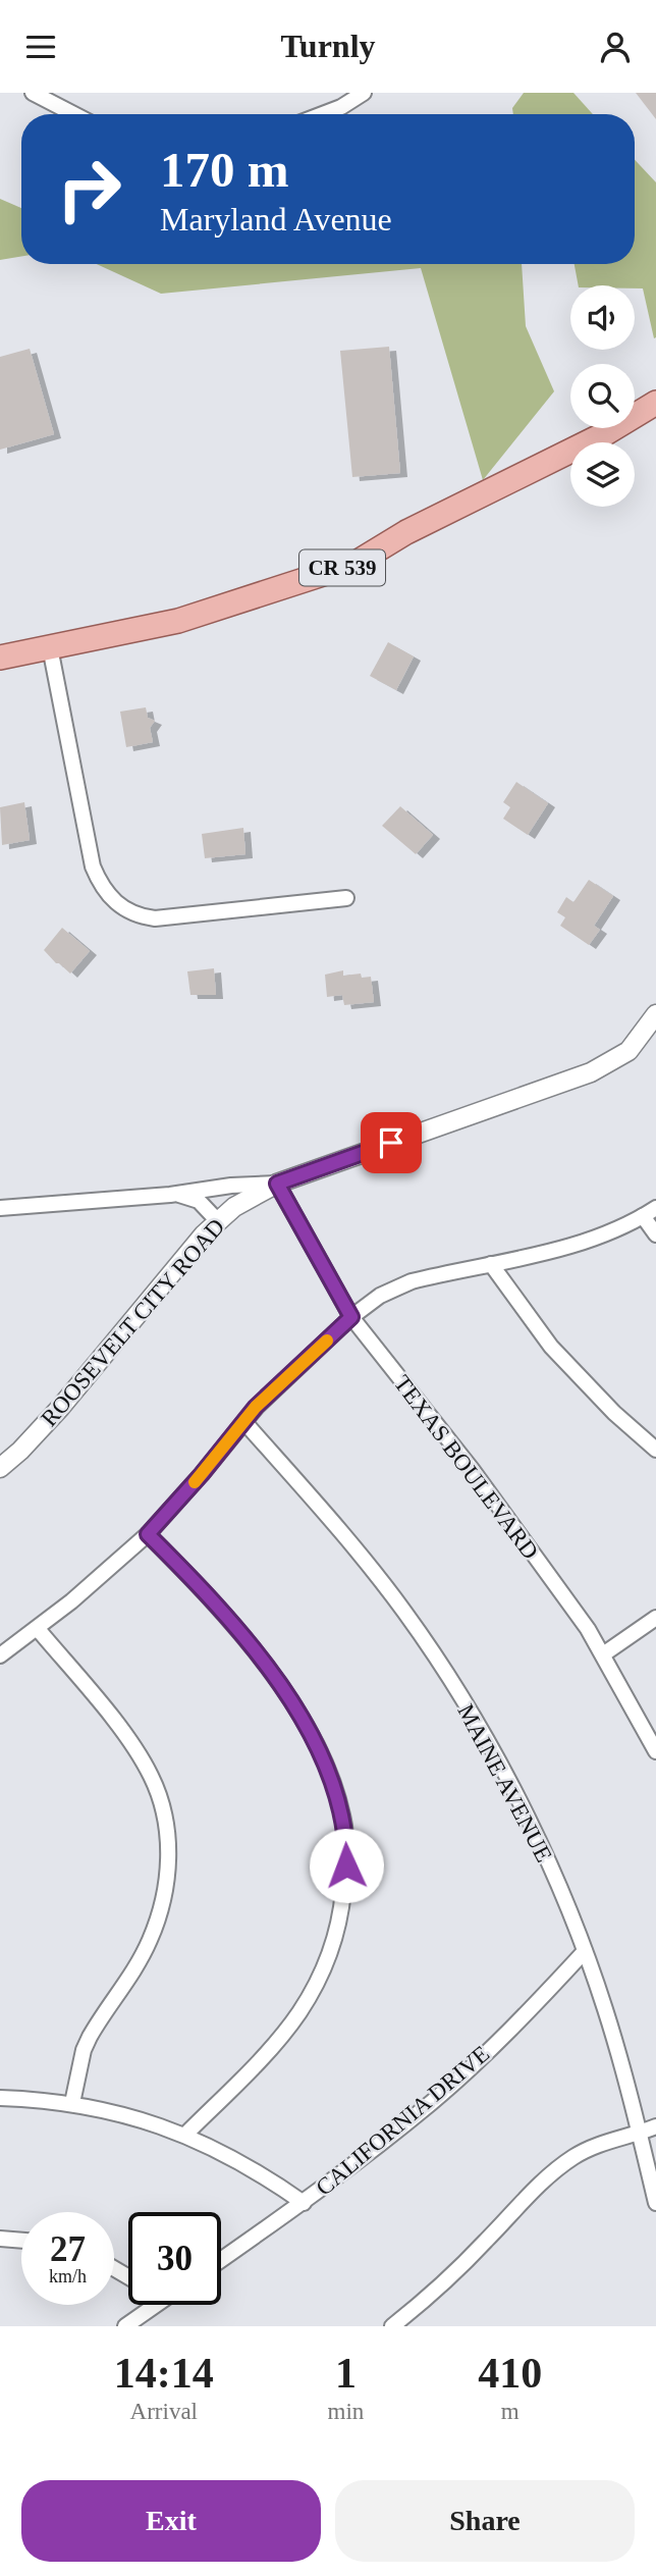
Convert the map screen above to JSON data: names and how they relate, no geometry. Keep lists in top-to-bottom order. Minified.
{"streets":{"main road":["CR 539"],"street":["ROOSEVELT CITY ROAD","TEXAS BOULEVARD","MAINE AVENUE","CALIFORNIA DRIVE"]},"crossings":[["ROOSEVELT CITY ROAD","TEXAS BOULEVARD"],["MAINE AVENUE","CALIFORNIA DRIVE"]],"page":{"header":"Turnly","turn":["170 m","Maryland Avenue"],"speed":"27 km/h","limit":"30","eta":["14:14","Arrival","1","min","410","m"],"buttons":["Exit","Share"]}}
